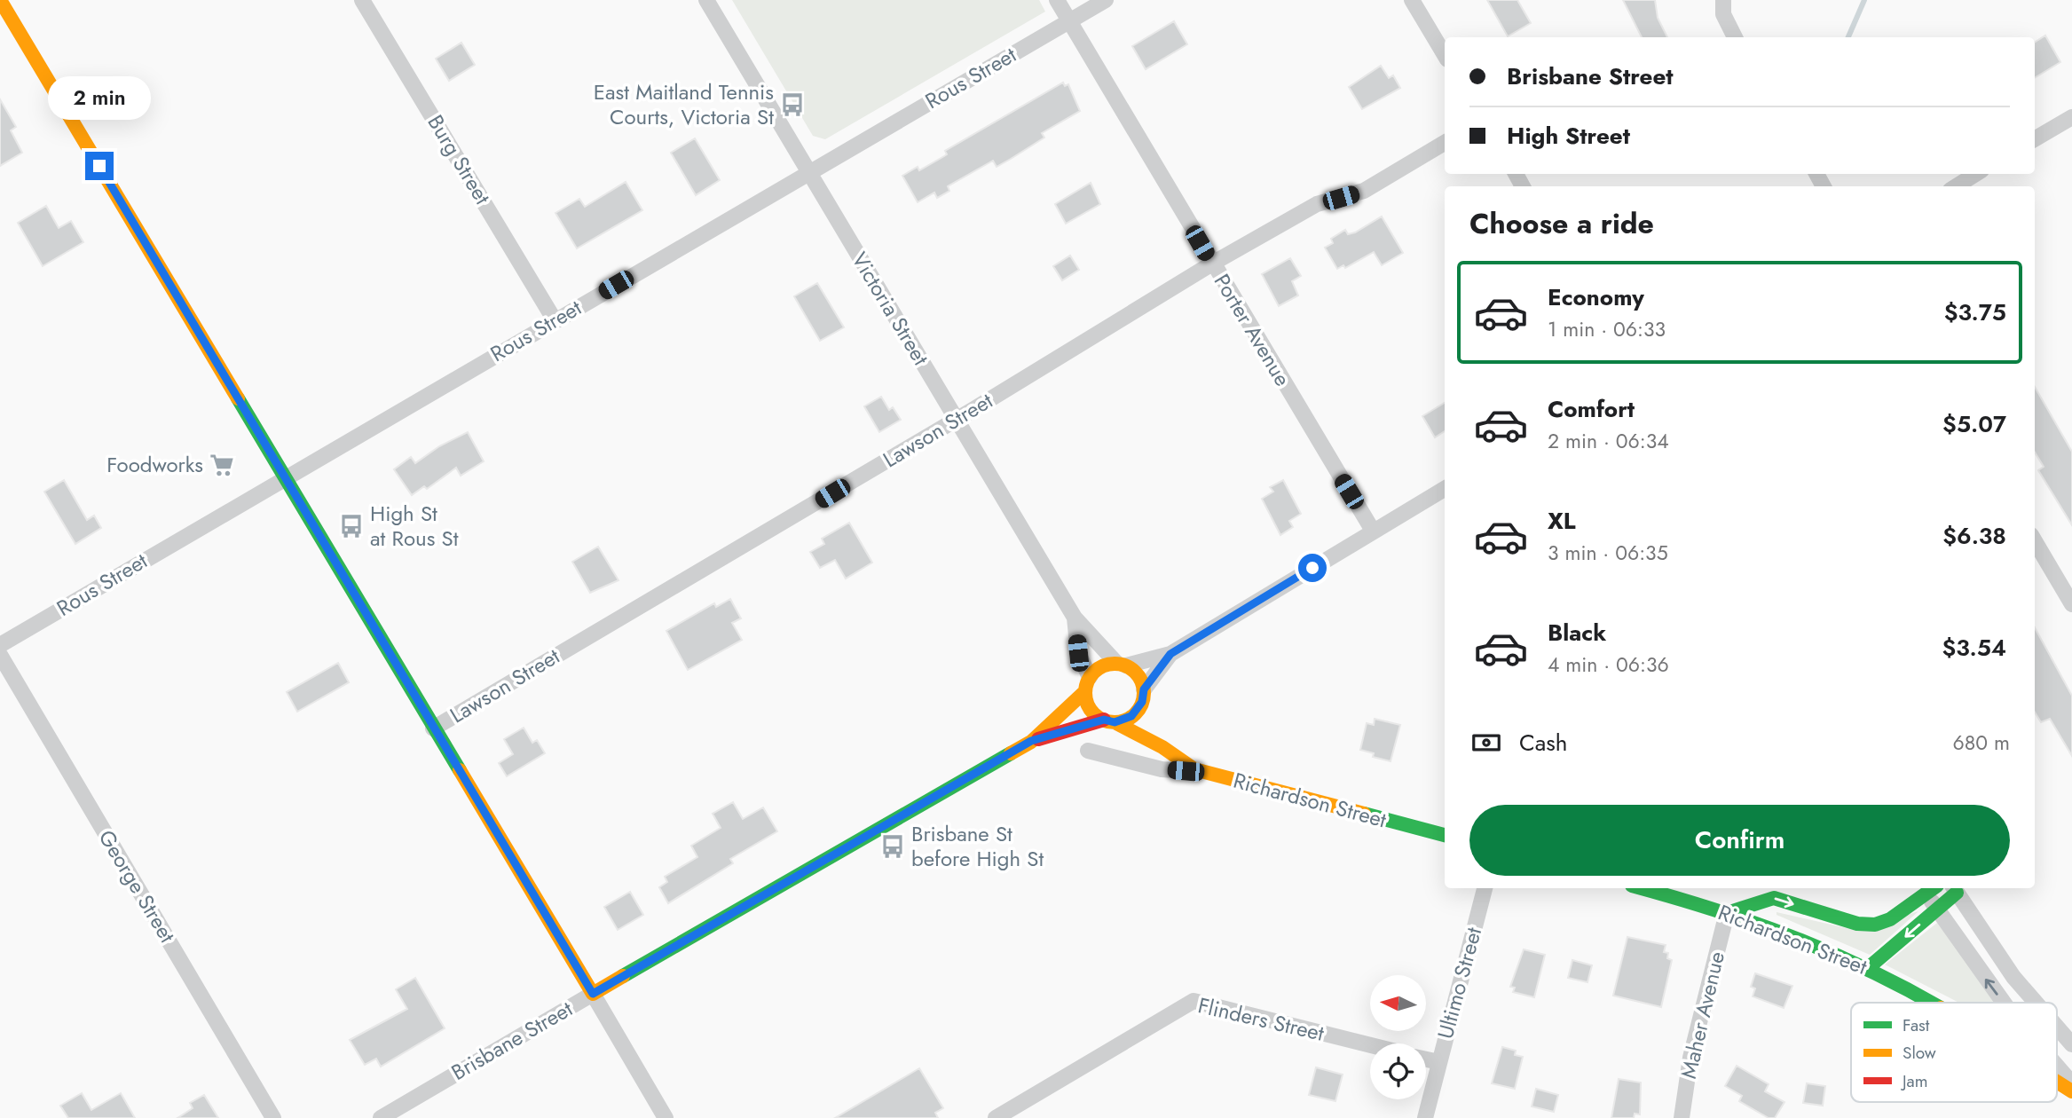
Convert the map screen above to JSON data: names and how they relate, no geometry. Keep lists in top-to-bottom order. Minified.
{"streets":{"main road":["Richardson Street","Brisbane Street"],"street":["Rous Street","Burg Street","Victoria Street","Porter Avenue","Lawson Street","George Street","Ultimo Street","Maher Avenue","Flinders Street"]},"crossings":[["Rous Street","Burg Street"],["Rous Street","Victoria Street"],["Rous Street","Porter Avenue"],["Victoria Street","Lawson Street"],["Victoria Street","Richardson Street"],["Victoria Street","Brisbane Street"],["Porter Avenue","Lawson Street"],["Richardson Street","Maher Avenue"],["Richardson Street","Brisbane Street"]],"places":{"bus stop":["East Maitland Tennis Courts, Victoria St","High St at Rous St","Brisbane St before High St"],"supermarket":["Foodworks"]},"legend":["Fast","Slow","Jam"],"north":"left","page":{"banner":["Brisbane Street","High Street"],"bubble":"2 min","heading":"Choose a ride","list":[{"name":"Economy","note":"1 min · 06:33","value":"$3.75"},{"name":"Comfort","note":"2 min · 06:34","value":"$5.07"},{"name":"XL","note":"3 min · 06:35","value":"$6.38"},{"name":"Black","note":"4 min · 06:36","value":"$3.54"}],"pay":["Cash","680 m"],"buttons":"Confirm"}}
